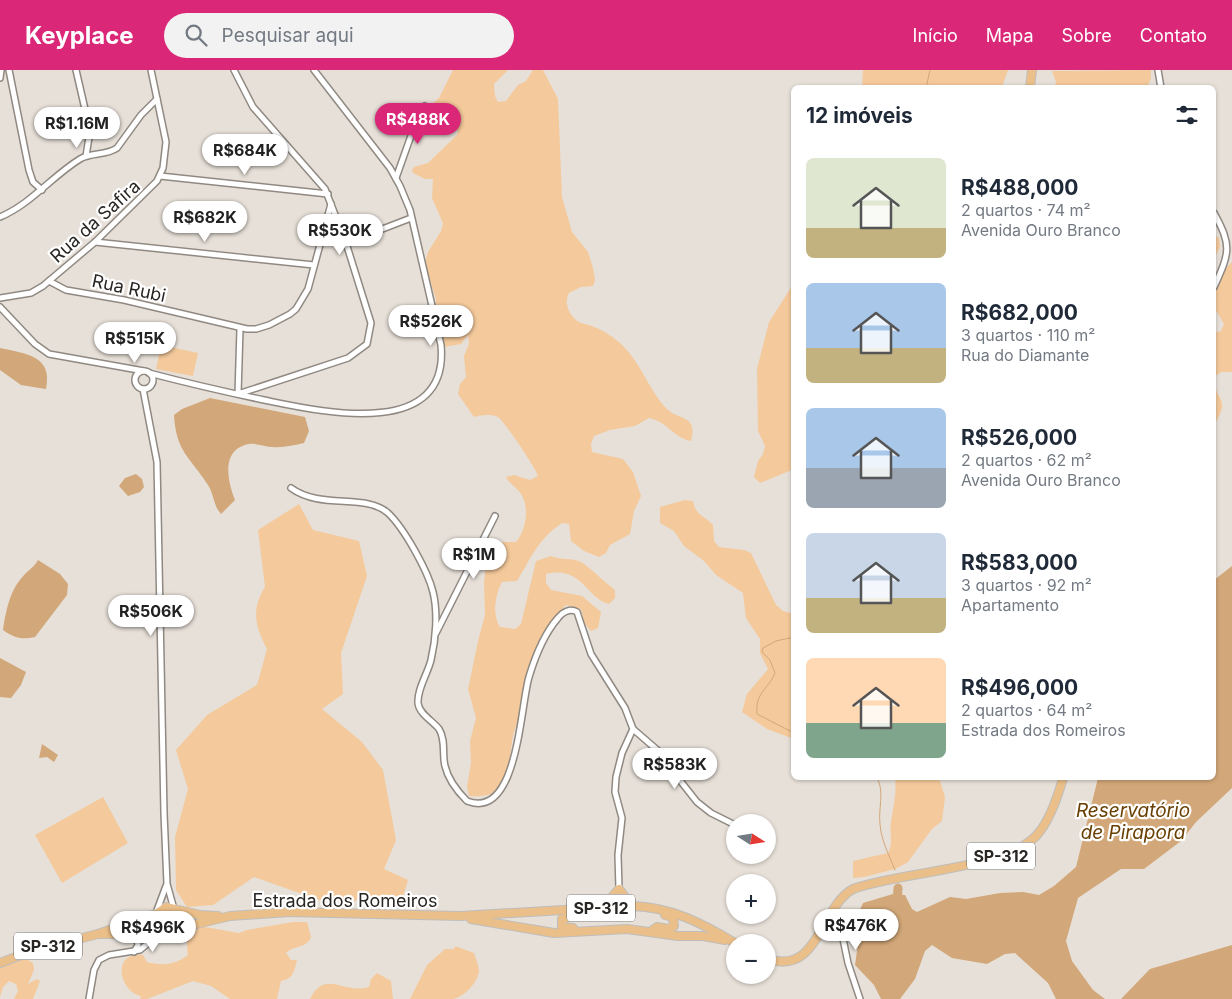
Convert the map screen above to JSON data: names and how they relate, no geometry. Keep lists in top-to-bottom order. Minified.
{"streets":{"main road":["SP-312","Estrada dos Romeiros"],"street":["Rua da Safira","Rua Rubi"]},"crossings":[["Rua da Safira","Rua Rubi"]],"water":["Reservatório de Pirapora"],"north":"right","page":{"header":"Keyplace","search":"Pesquisar aqui","nav":["Início","Mapa","Sobre","Contato"],"heading":"12 imóveis","price":["R$488K","R$1.16M","R$684K","R$682K","R$530K","R$526K","R$515K","R$1M","R$506K","R$583K","R$476K","R$496K"],"list":[{"name":"R$488,000","note":"2 quartos · 74 m² · Avenida Ouro Branco"},{"name":"R$682,000","note":"3 quartos · 110 m² · Rua do Diamante"},{"name":"R$526,000","note":"2 quartos · 62 m² · Avenida Ouro Branco"},{"name":"R$583,000","note":"3 quartos · 92 m² · Apartamento"},{"name":"R$496,000","note":"2 quartos · 64 m² · Estrada dos Romeiros"}],"map_buttons":["+","−"]}}
